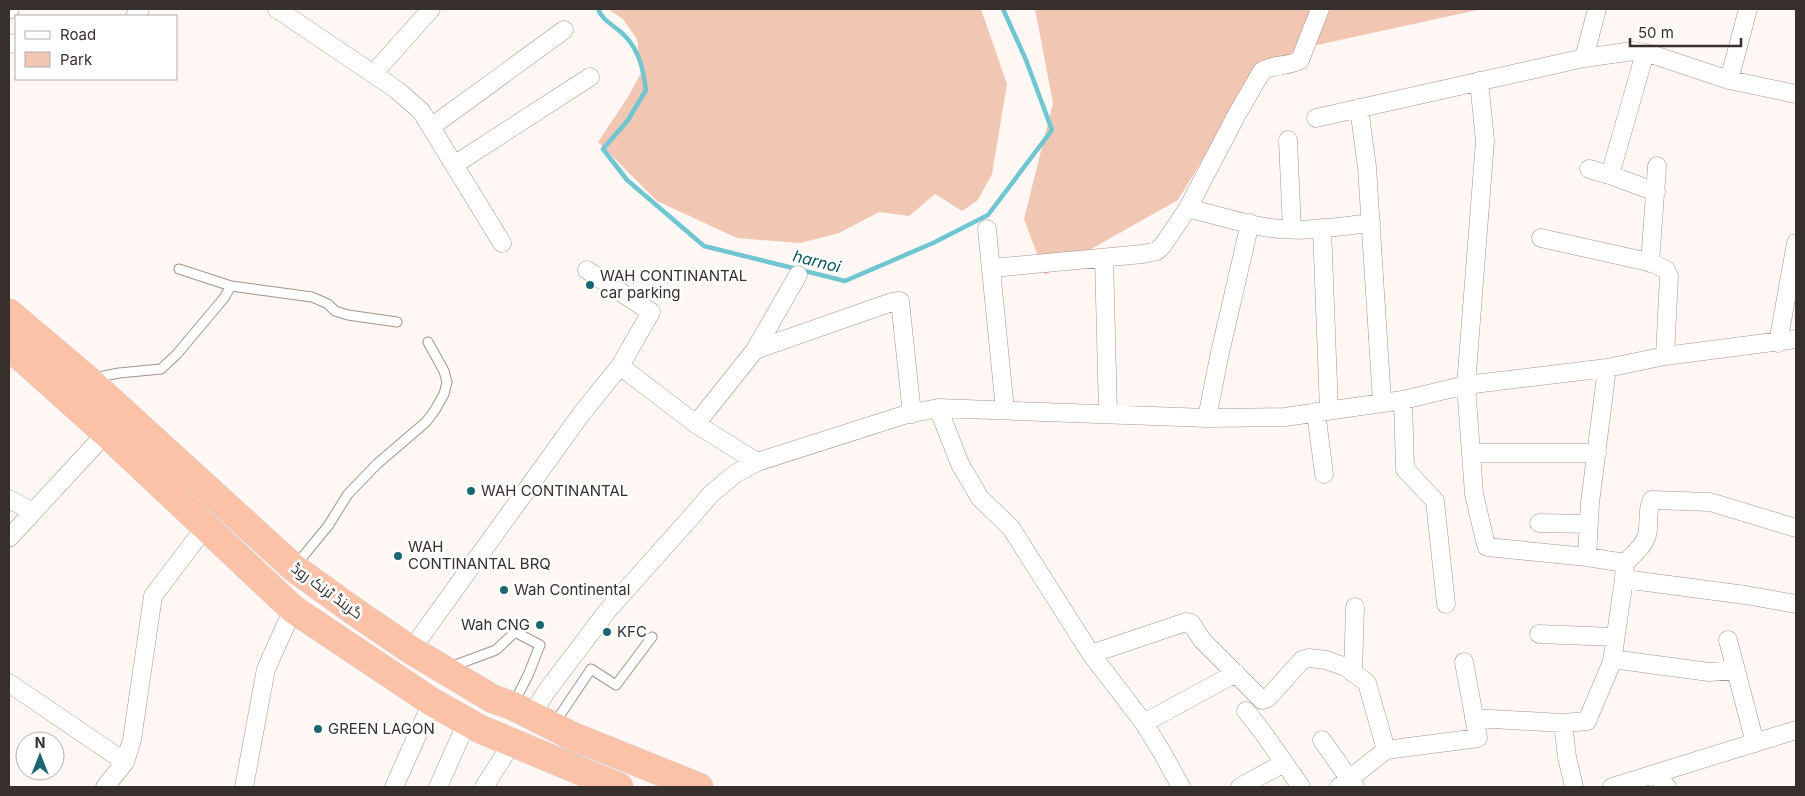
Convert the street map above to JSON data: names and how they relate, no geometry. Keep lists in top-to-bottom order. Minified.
{"streets":{"highway":["گرینڈ ٹرنک روڈ"]},"water":["harnoi"],"places":["WAH CONTINANTAL car parking","WAH CONTINANTAL","WAH CONTINANTAL BRQ","Wah Continental","Wah CNG","KFC","GREEN LAGON"],"legend":["Road","Park"],"scale_bar":"50 m","north":"top"}
